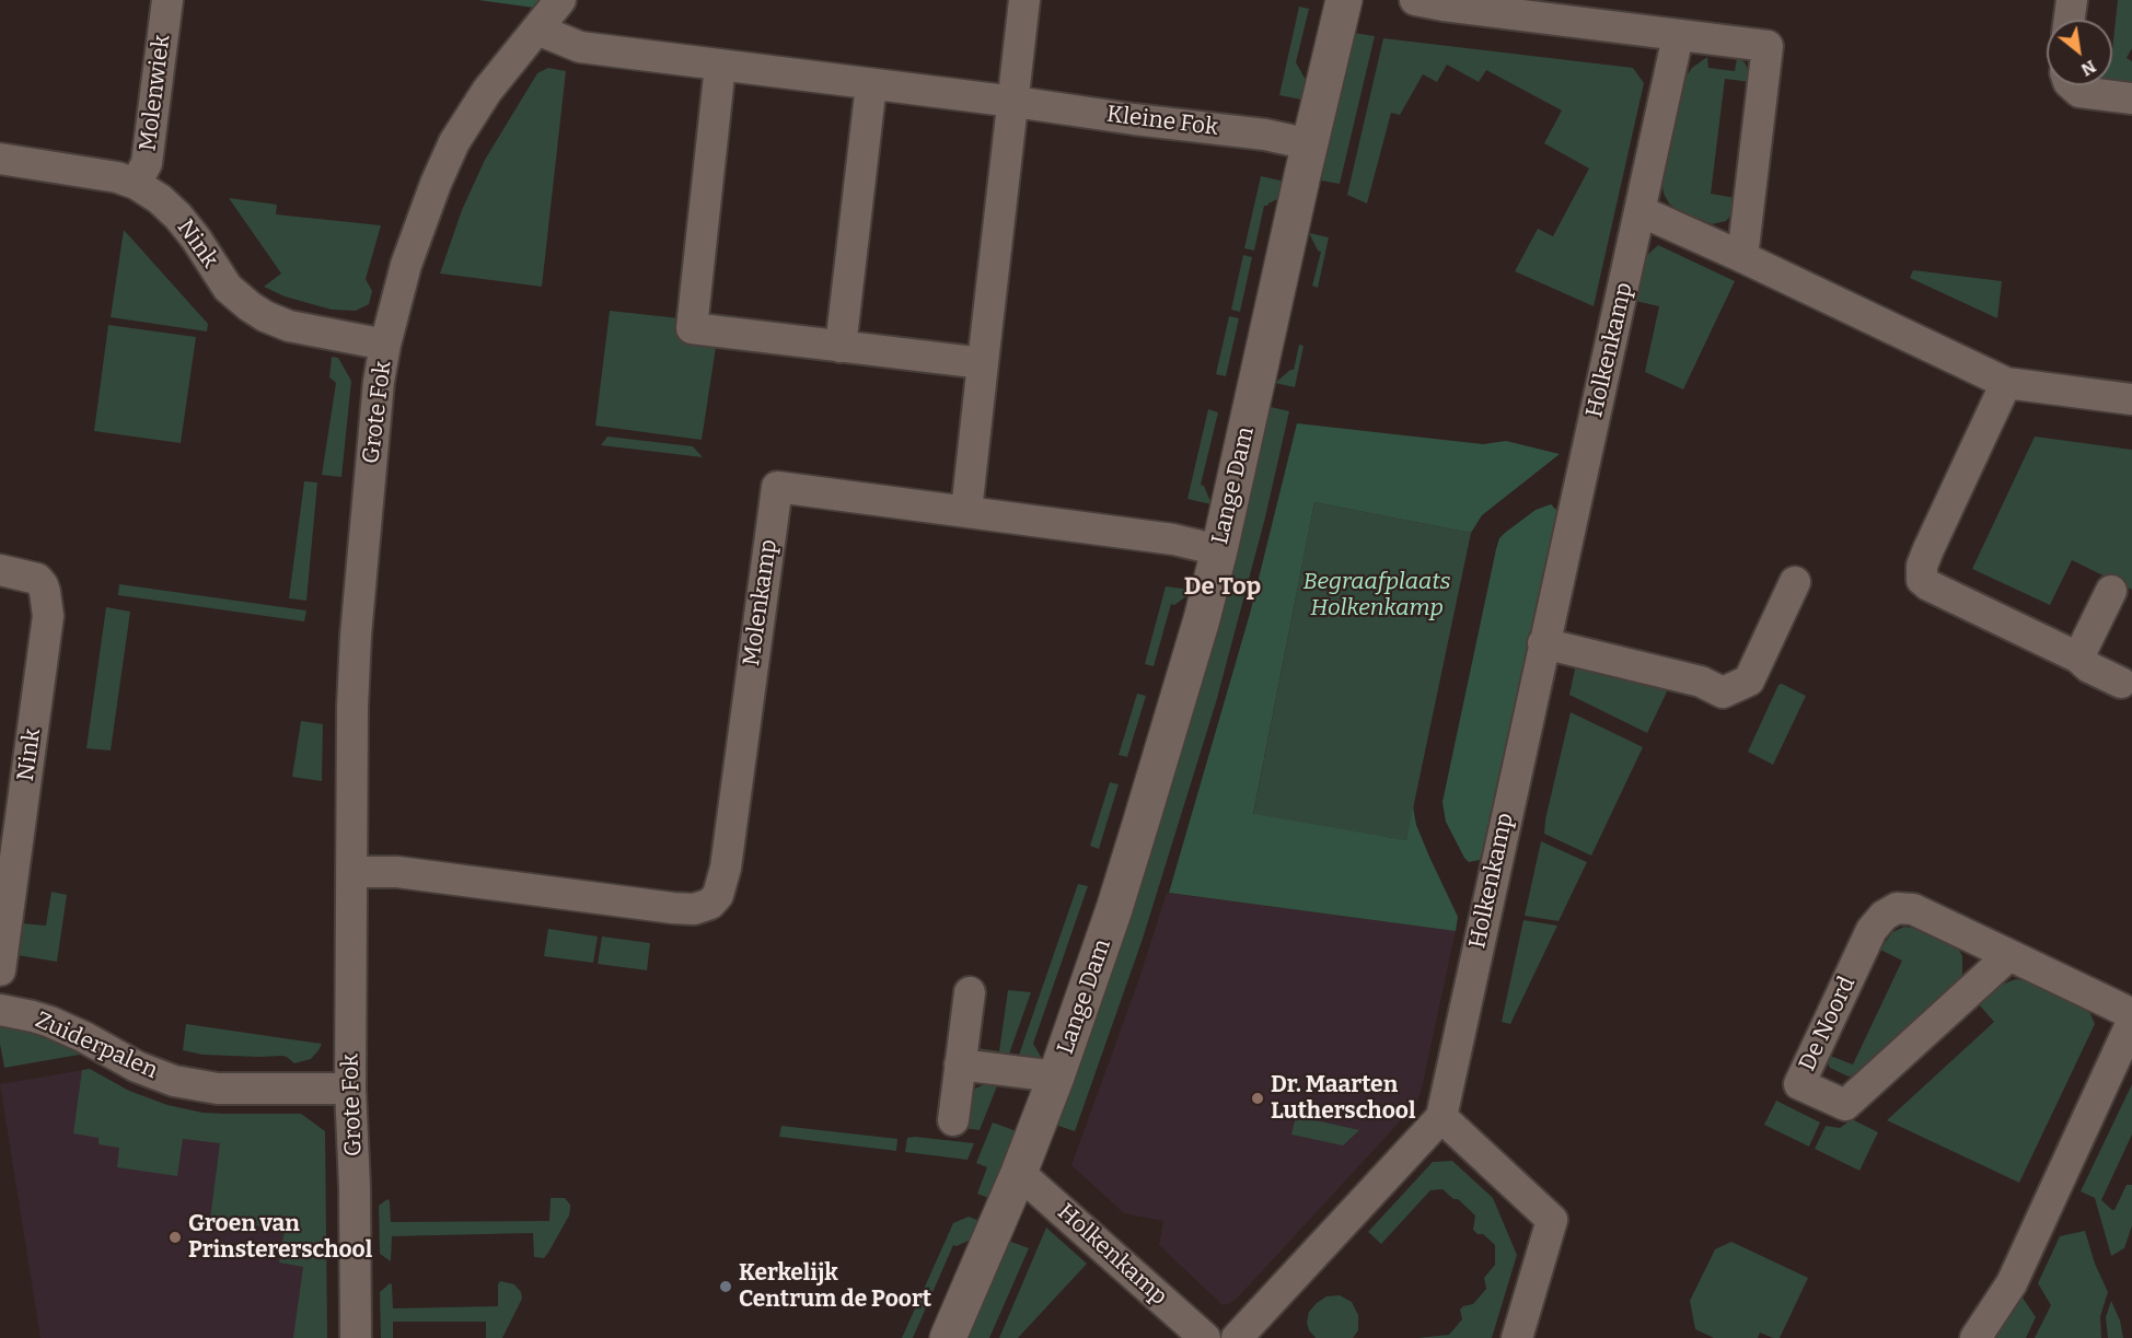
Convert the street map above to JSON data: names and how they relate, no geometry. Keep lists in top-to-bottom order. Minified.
{"streets":{"street":["Molenwiek","Kleine Fok","Nink","Holkenkamp","Grote Fok","Lange Dam","Molenkamp","De Noord","Zuiderpalen"]},"crossings":[["Molenwiek","Nink"],["Kleine Fok","Grote Fok"],["Kleine Fok","Lange Dam"],["Nink","Grote Fok"],["Holkenkamp","Lange Dam"],["Grote Fok","Molenkamp"],["Grote Fok","Zuiderpalen"],["Lange Dam","Molenkamp"]],"districts":["De Top"],"parks":["Begraafplaats Holkenkamp"],"places":["Dr. Maarten Lutherschool","Groen van Prinstererschool","Kerkelijk Centrum de Poort"],"north":"bottom right"}
